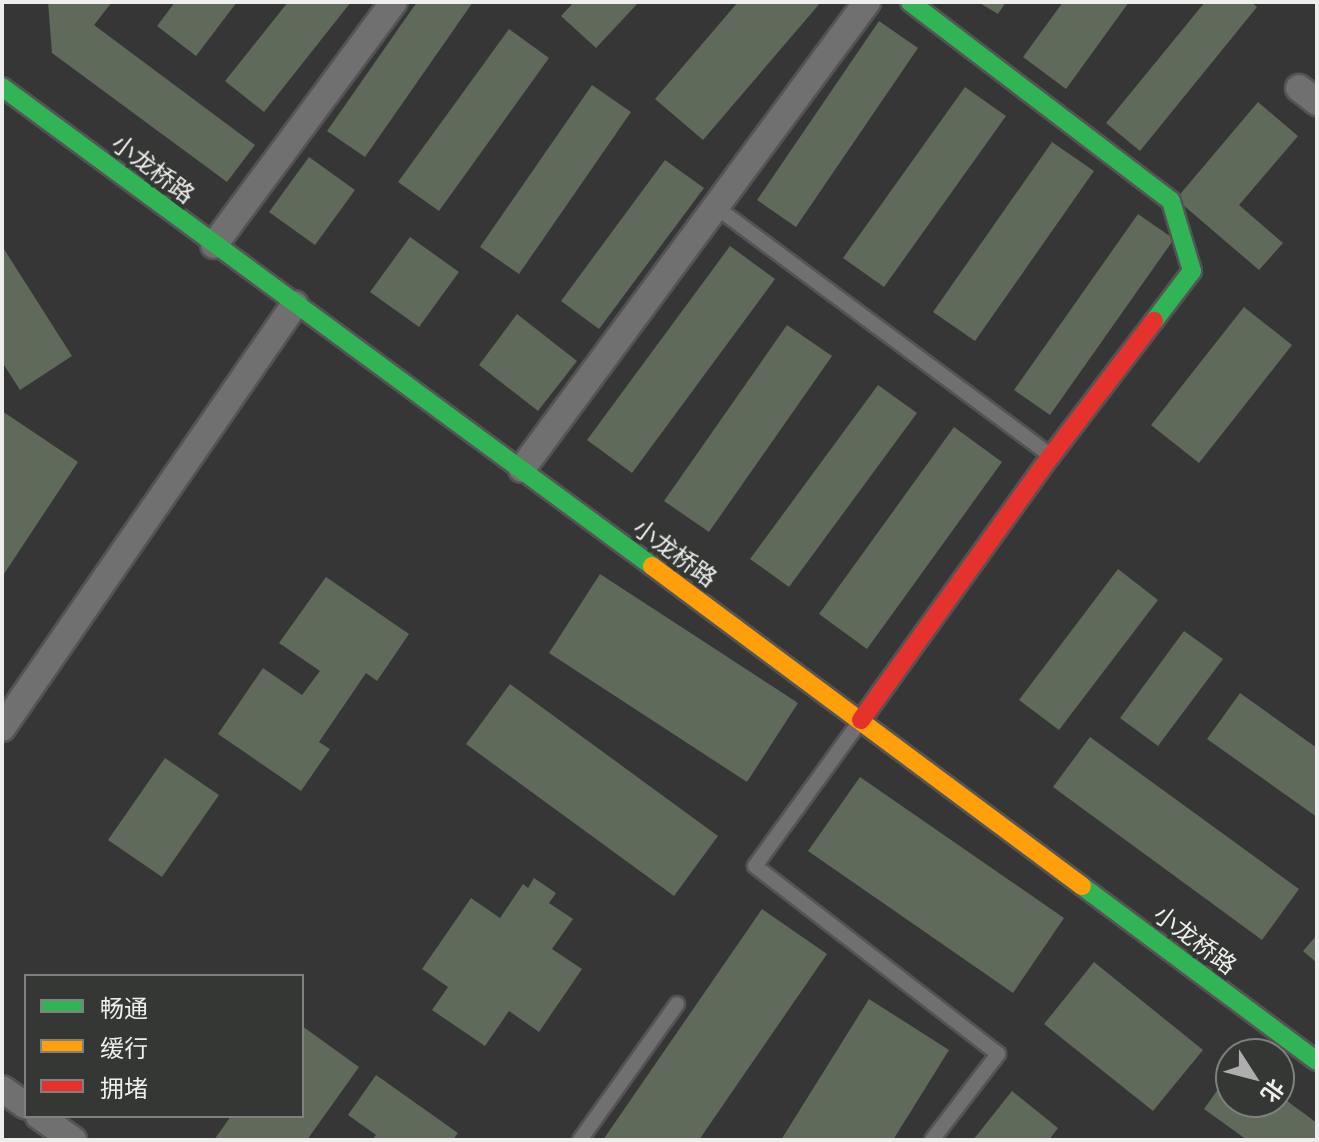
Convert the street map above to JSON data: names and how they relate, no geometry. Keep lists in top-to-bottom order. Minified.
{"streets":{"street":["小龙桥路"]},"legend":["畅通","缓行","拥堵"],"north":"bottom right"}
